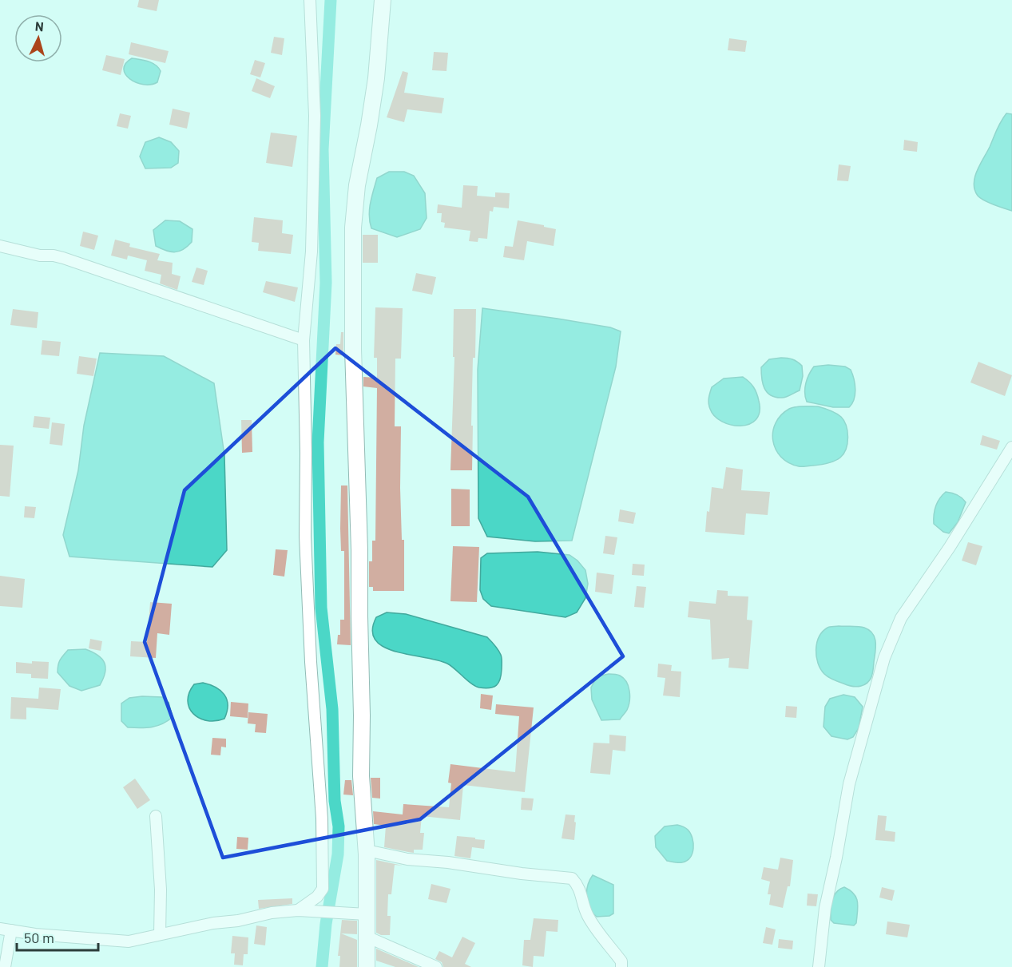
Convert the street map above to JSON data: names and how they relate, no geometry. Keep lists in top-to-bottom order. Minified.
{"scale_bar":"50 m","north":"top"}
